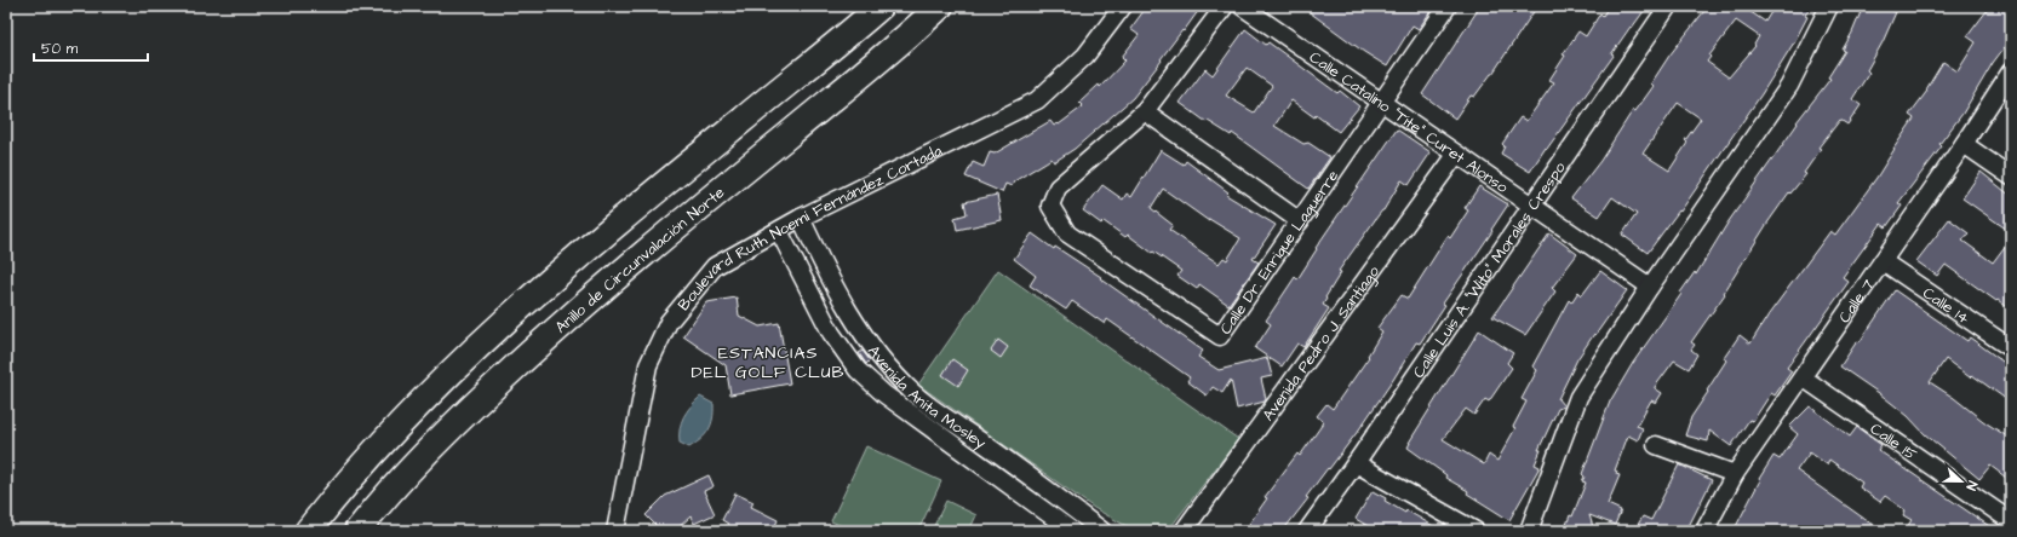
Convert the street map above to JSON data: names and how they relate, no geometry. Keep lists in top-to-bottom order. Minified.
{"streets":{"highway":["Anillo de Circunvalación Norte"],"street":["Calle Catalino \"Tite\" Curet Alonso","Boulevard Ruth Noemí Fernández Cortada","Calle Dr. Enrique Laguerre","Calle Luis A. \"Wito\" Morales Crespo","Calle 7","Calle 14","Avenida Pedro J. Santiago","Avenida Anita Mosley","Calle 15"]},"crossings":[["Calle Catalino \"Tite\" Curet Alonso","Calle Dr. Enrique Laguerre"],["Calle Catalino \"Tite\" Curet Alonso","Calle Luis A. \"Wito\" Morales Crespo"],["Calle Catalino \"Tite\" Curet Alonso","Avenida Pedro J. Santiago"],["Boulevard Ruth Noemí Fernández Cortada","Avenida Anita Mosley"],["Calle 7","Calle 14"],["Calle 7","Calle 15"]],"districts":["ESTANCIAS DEL GOLF CLUB"],"scale_bar":"50 m","north":"right"}
